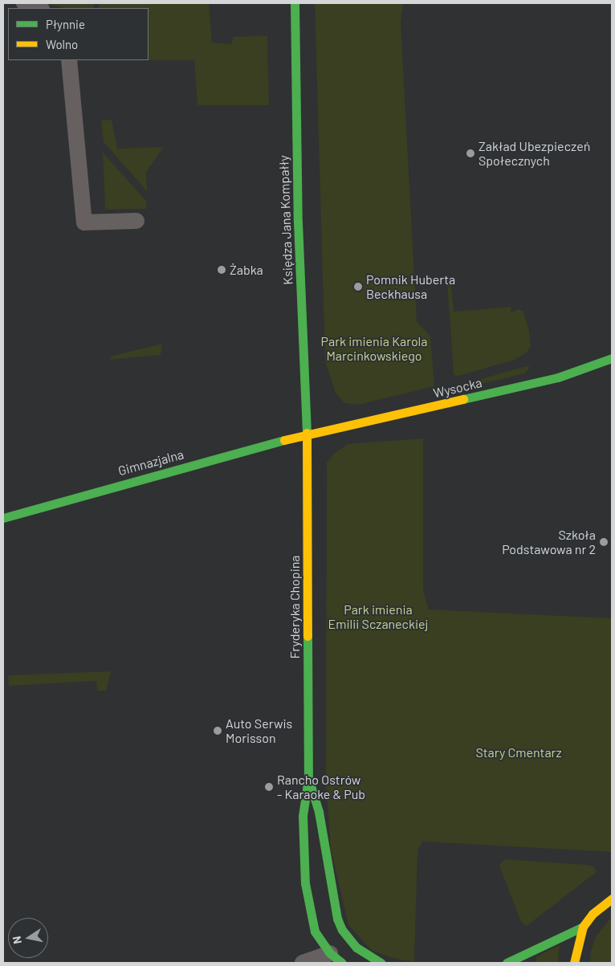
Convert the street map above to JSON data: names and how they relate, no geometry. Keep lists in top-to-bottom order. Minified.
{"streets":{"street":["Księdza Jana Kompałły","Wysocka","Gimnazjalna","Fryderyka Chopina"]},"crossings":[["Księdza Jana Kompałły","Wysocka"],["Księdza Jana Kompałły","Gimnazjalna"],["Księdza Jana Kompałły","Fryderyka Chopina"],["Wysocka","Gimnazjalna"],["Wysocka","Fryderyka Chopina"],["Gimnazjalna","Fryderyka Chopina"]],"parks":["Park imienia Karola Marcinkowskiego","Park imienia Emilii Sczaneckiej","Stary Cmentarz"],"places":["Zakład Ubezpieczeń Społecznych","Żabka","Pomnik Huberta Beckhausa","Szkoła Podstawowa nr 2","Auto Serwis Morisson","Rancho Ostrów - Karaoke & Pub"],"legend":["Płynnie","Wolno"],"north":"left"}
